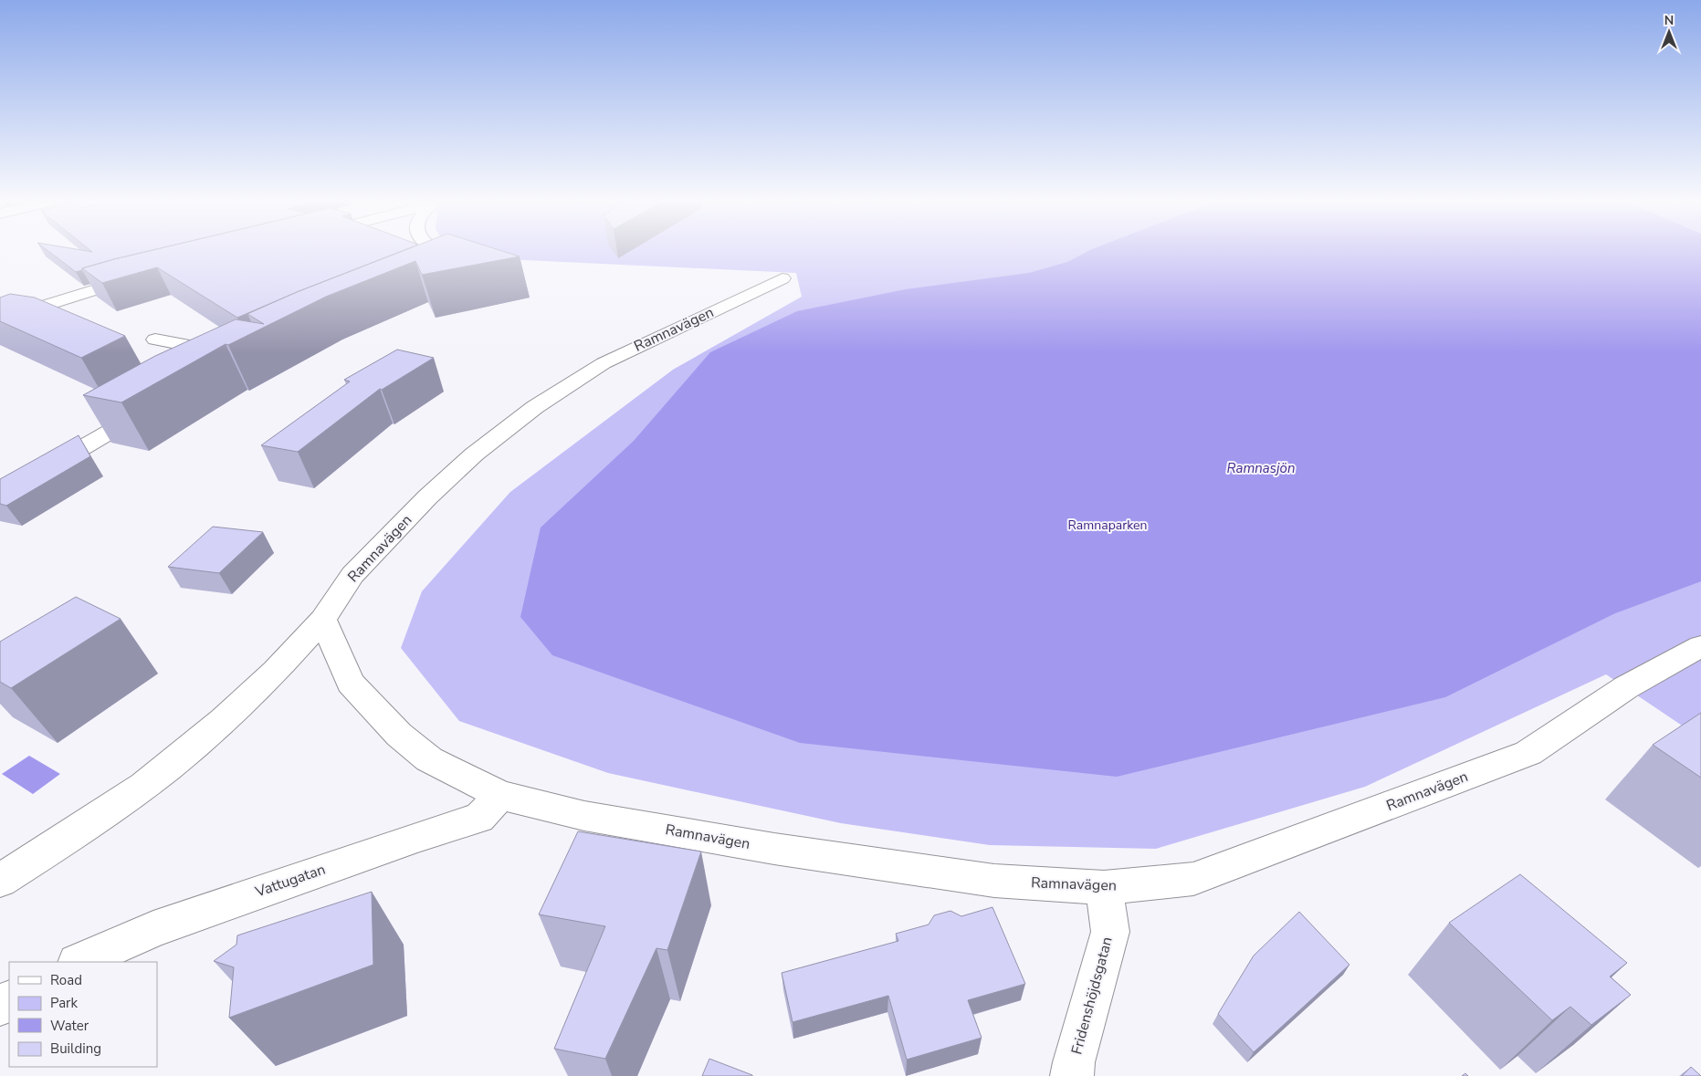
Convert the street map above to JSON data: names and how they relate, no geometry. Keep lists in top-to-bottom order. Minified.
{"streets":{"street":["Ramnavägen","Vattugatan","Fridenshöjdsgatan"]},"crossings":[["Ramnavägen","Vattugatan"],["Ramnavägen","Fridenshöjdsgatan"]],"water":["Ramnasjön"],"parks":["Ramnaparken"],"legend":["Road","Park","Water","Building"],"north":"top"}
